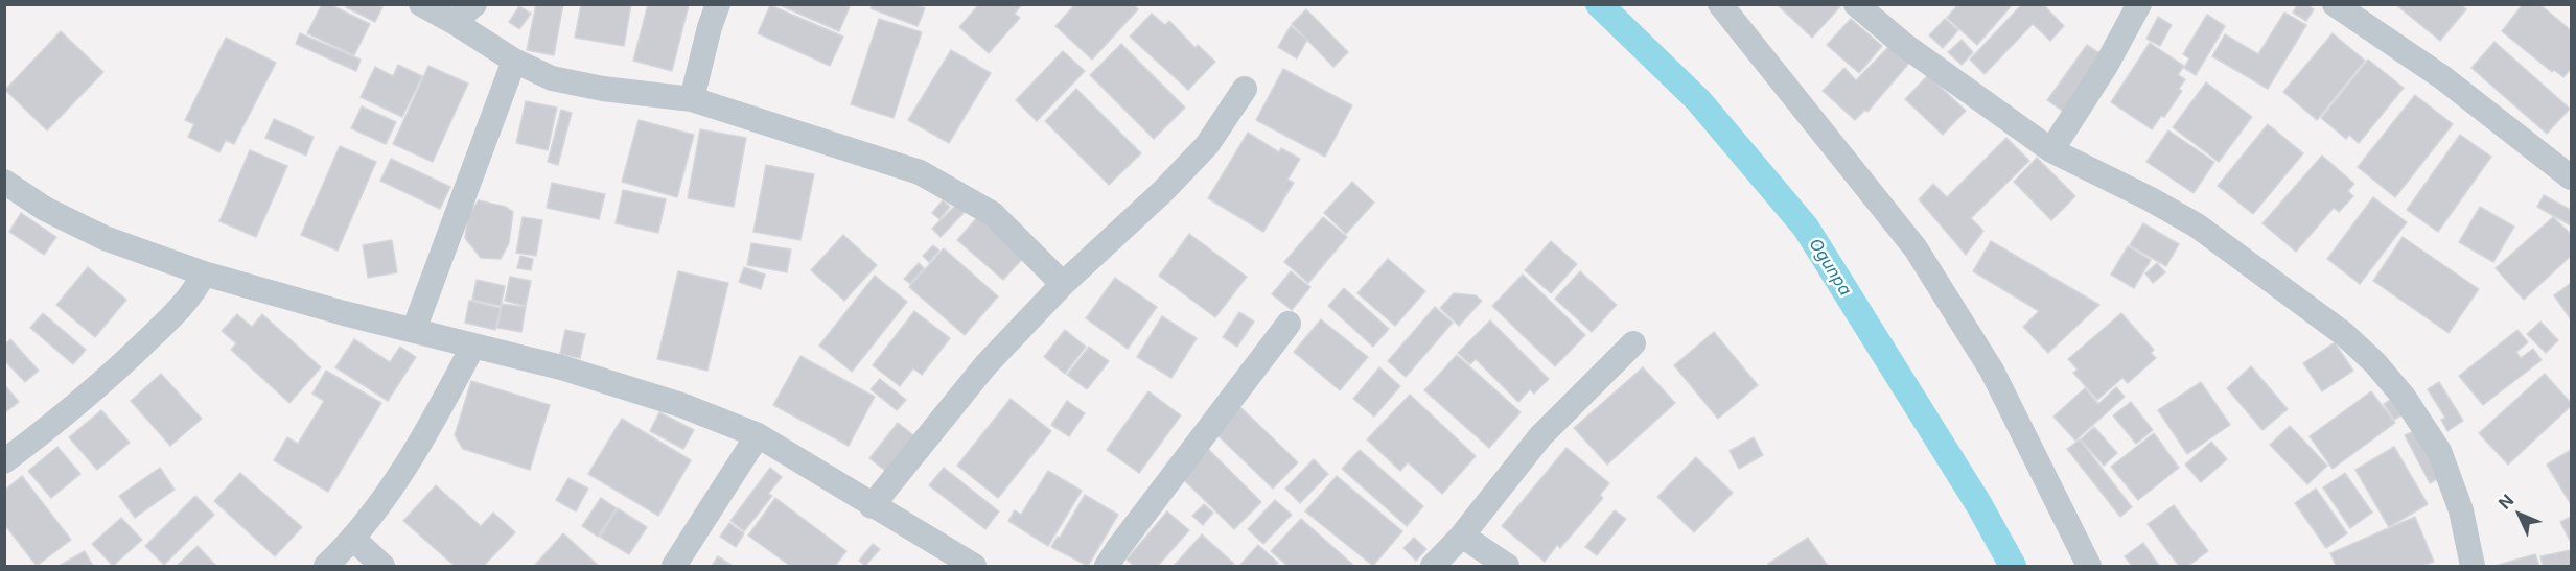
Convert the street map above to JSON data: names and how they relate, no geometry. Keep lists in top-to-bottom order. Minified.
{"water":["Ogunpa"],"north":"top left"}
